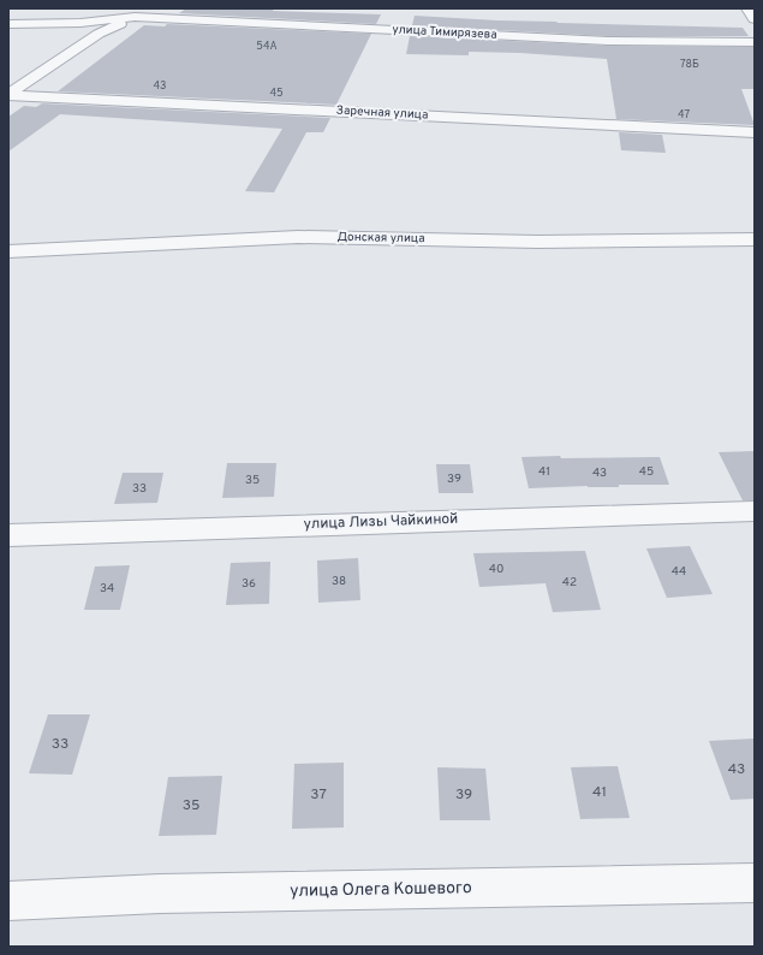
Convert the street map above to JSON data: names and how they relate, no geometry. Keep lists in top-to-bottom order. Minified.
{"streets":{"street":["улица Тимирязева","Заречная улица","Донская улица","улица Лизы Чайкиной","улица Олега Кошевого"]},"crossings":[["улица Тимирязева","Заречная улица"]],"house_numbers":["54А","78Б","43","45","47","41","45","43","39","35","33","40","44","38","42","36","34","33","43","41","37","39","35"]}
